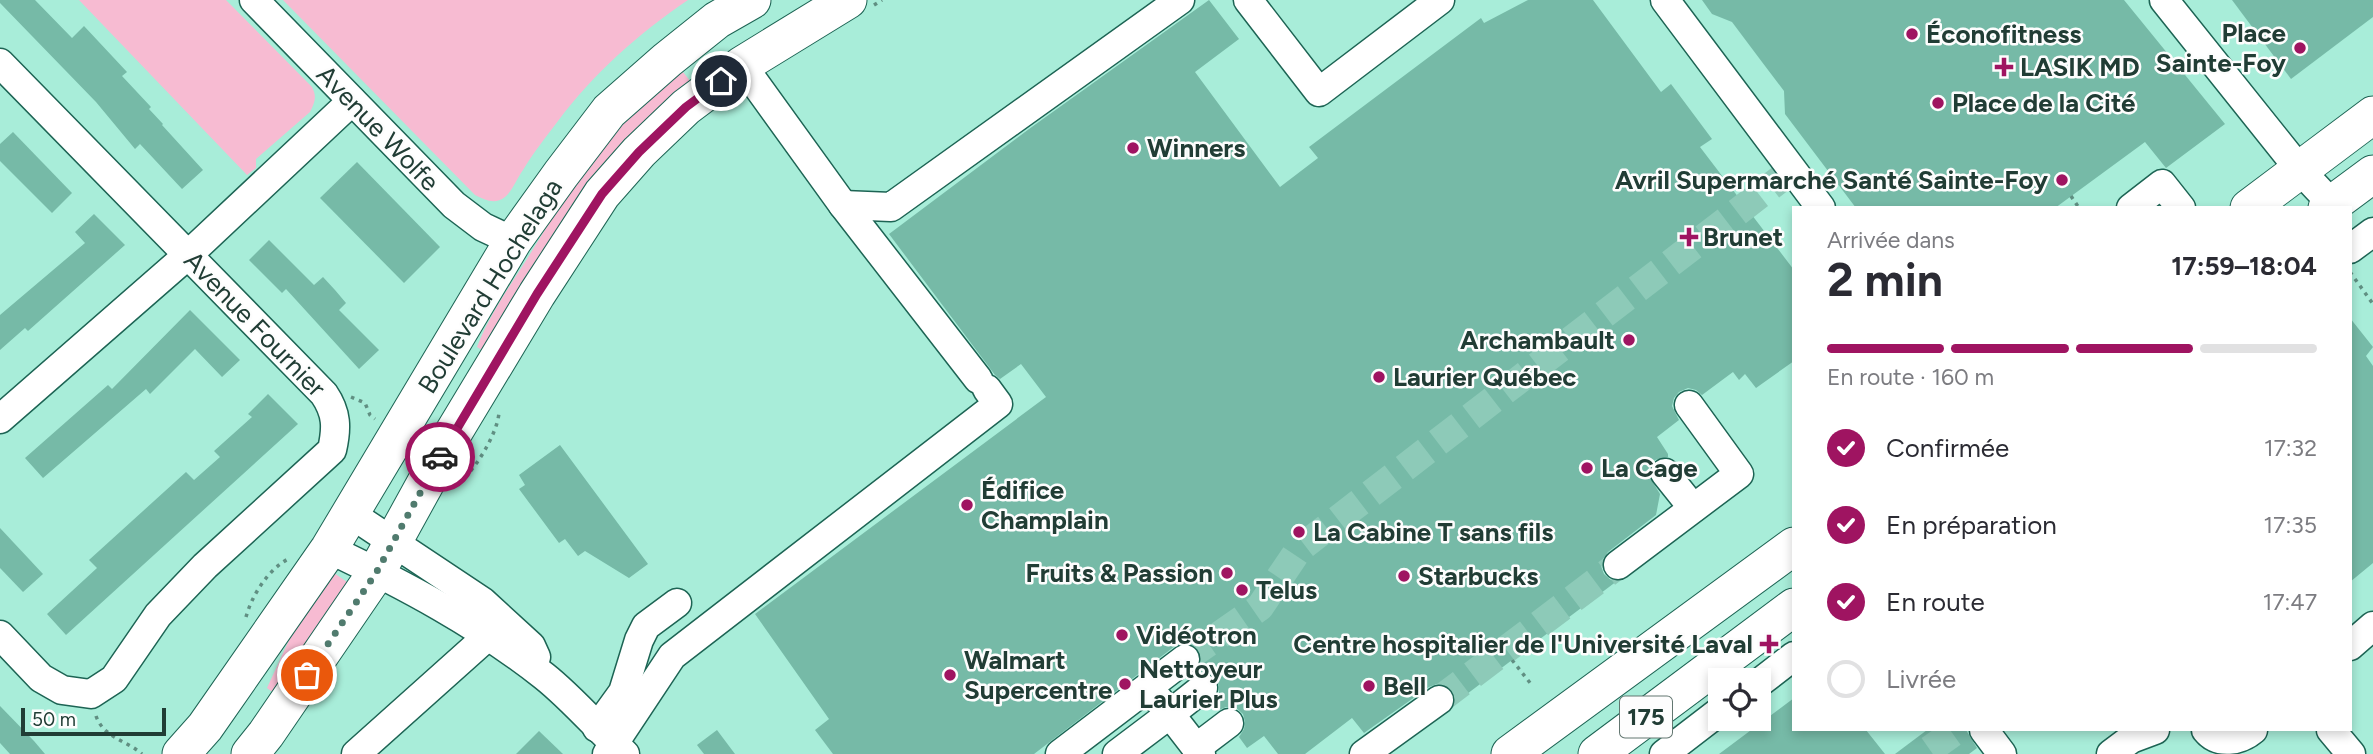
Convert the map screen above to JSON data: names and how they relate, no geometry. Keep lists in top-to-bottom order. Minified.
{"streets":{"main road":["Boulevard Hochelaga","175"],"street":["Avenue Wolfe","Avenue Fournier"]},"crossings":[["Avenue Wolfe","Boulevard Hochelaga"]],"places":{"other":["Éconofitness","Place Sainte-Foy","Place de la Cité","Winners","Avril Supermarché Santé Sainte-Foy","Archambault","Laurier Québec","La Cage","Édifice Champlain","La Cabine T sans fils","Fruits & Passion","Starbucks","Telus","Vidéotron","Walmart Supercentre","Nettoyeur Laurier Plus","Bell"],"health":["LASIK MD","Brunet","Centre hospitalier de l'Université Laval"]},"scale_bar":"50 m","page":{"heading":["2 min","Arrivée dans","17:59–18:04"],"bar":"En route · 160 m","list":[["Confirmée","17:32"],["En préparation","17:35"],["En route","17:47"],"Livrée"],"scale":"50 m"}}
